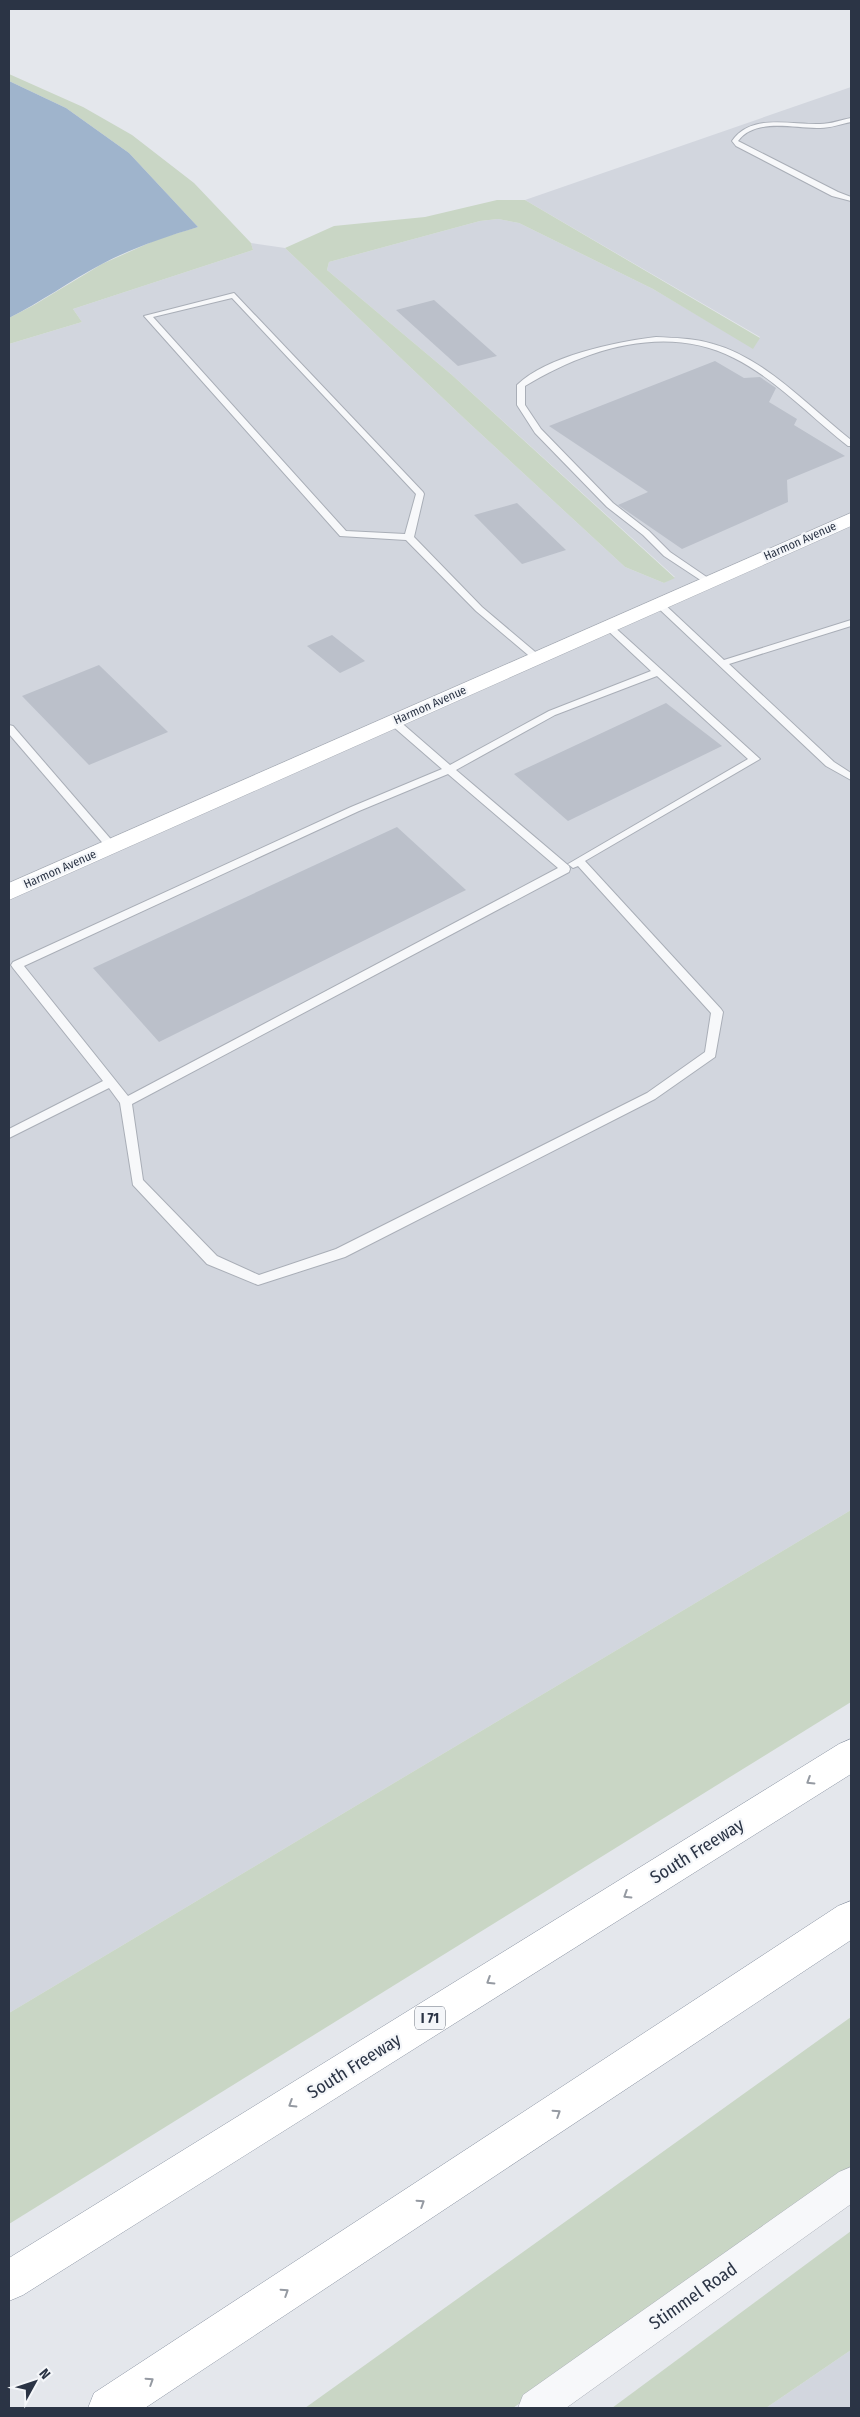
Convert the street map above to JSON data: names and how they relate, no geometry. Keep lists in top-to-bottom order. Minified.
{"streets":{"main road":["Harmon Avenue","South Freeway","I 71"],"street":["Stimmel Road"]},"north":"top right"}
